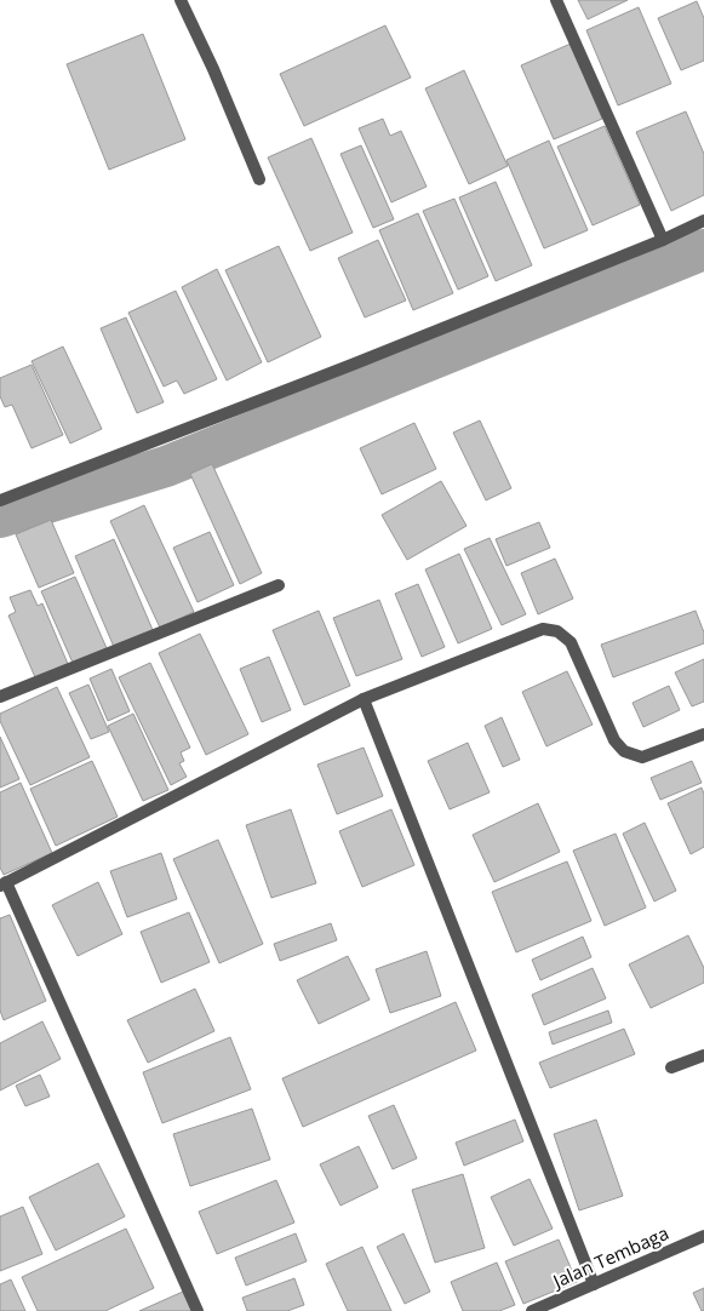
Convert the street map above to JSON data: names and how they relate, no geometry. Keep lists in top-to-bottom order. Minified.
{"streets":{"street":["Jalan Tembaga"]}}
